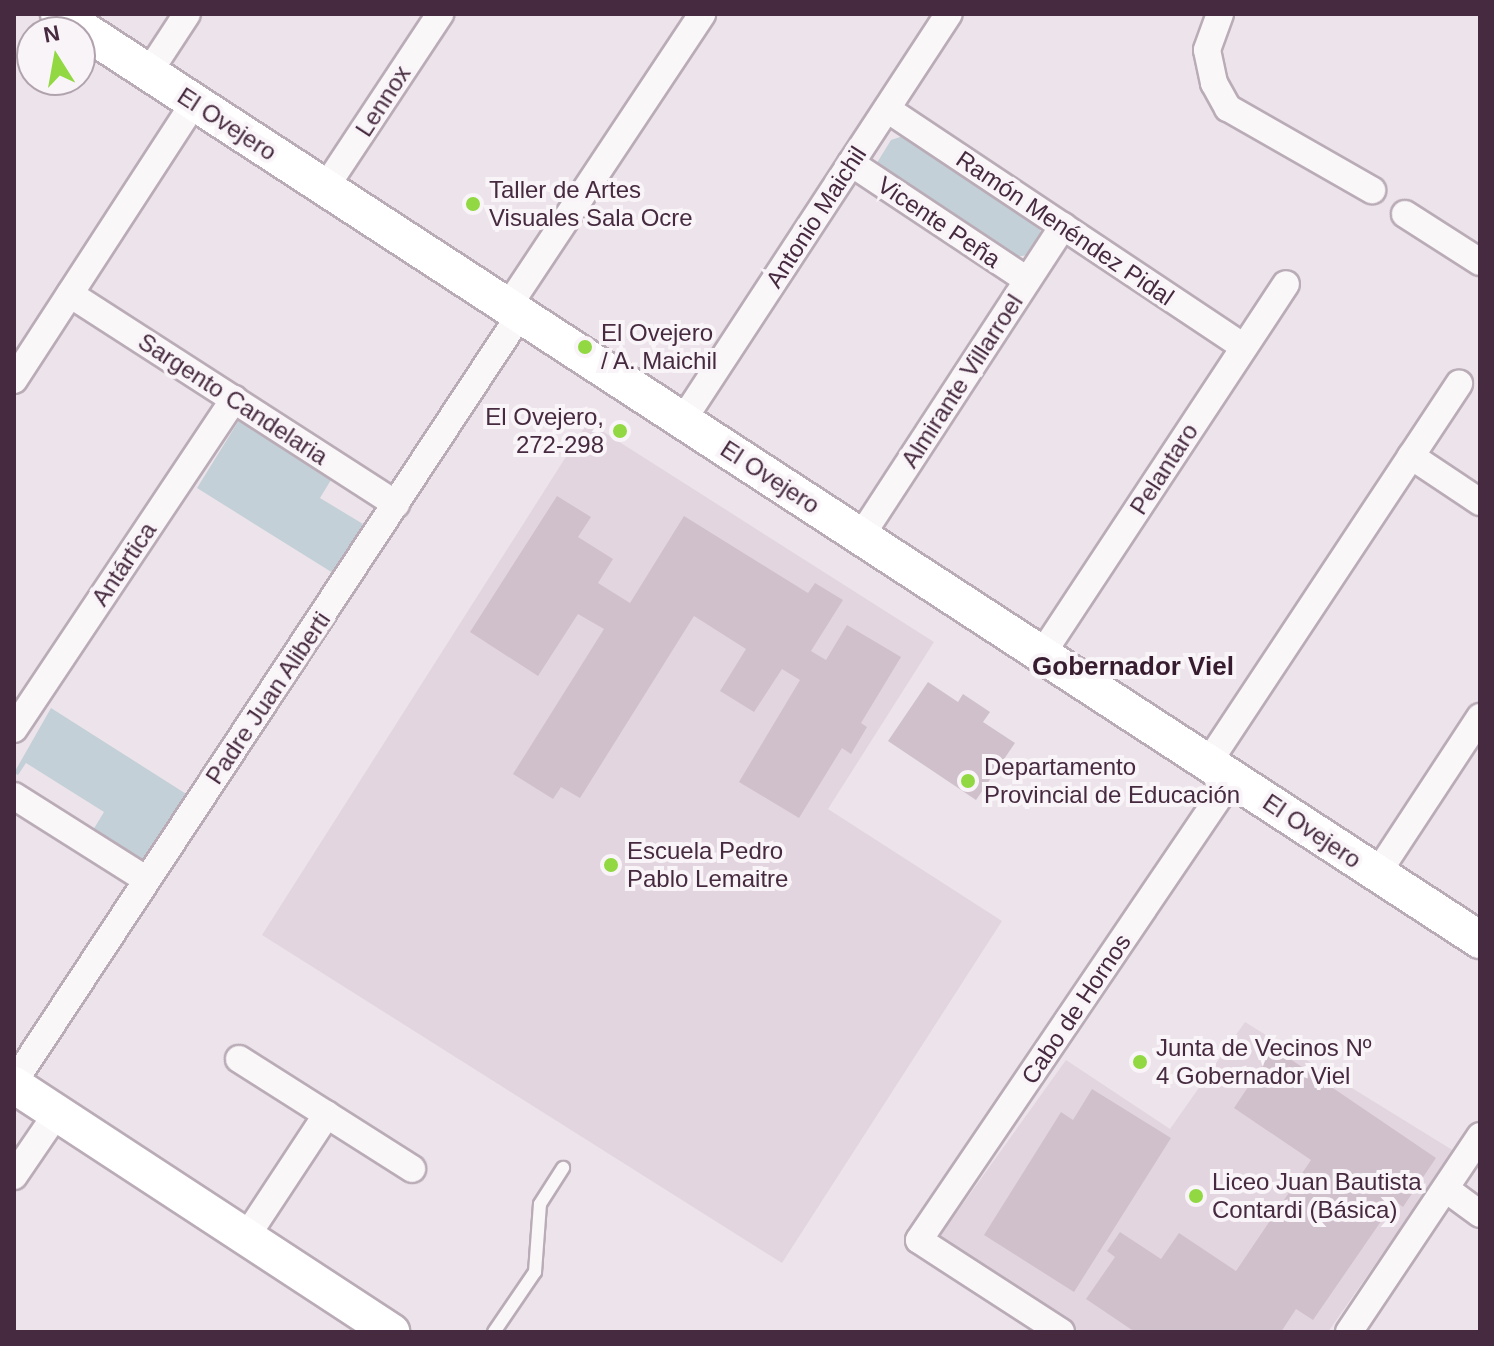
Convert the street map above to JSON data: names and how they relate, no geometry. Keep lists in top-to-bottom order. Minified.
{"streets":{"street":["Lennox","El Ovejero","Antonio Maichil","Vicente Peña","Ramón Menéndez Pidal","Almirante Villarroel","Sargento Candelaria","Pelantaro","Antártica","Padre Juan Aliberti","Cabo de Hornos"]},"crossings":[["Lennox","El Ovejero"],["El Ovejero","Antonio Maichil"],["El Ovejero","Almirante Villarroel"],["El Ovejero","Pelantaro"],["El Ovejero","Padre Juan Aliberti"],["El Ovejero","Cabo de Hornos"],["Antonio Maichil","Vicente Peña"],["Antonio Maichil","Ramón Menéndez Pidal"],["Vicente Peña","Almirante Villarroel"],["Ramón Menéndez Pidal","Almirante Villarroel"],["Ramón Menéndez Pidal","Pelantaro"],["Sargento Candelaria","Antártica"],["Sargento Candelaria","Padre Juan Aliberti"]],"districts":["Gobernador Viel"],"places":["Taller de Artes Visuales Sala Ocre","El Ovejero / A. Maichil","El Ovejero, 272-298","Departamento Provincial de Educación","Escuela Pedro Pablo Lemaitre","Junta de Vecinos Nº 4 Gobernador Viel","Liceo Juan Bautista Contardi (Básica)"],"north":"top"}
